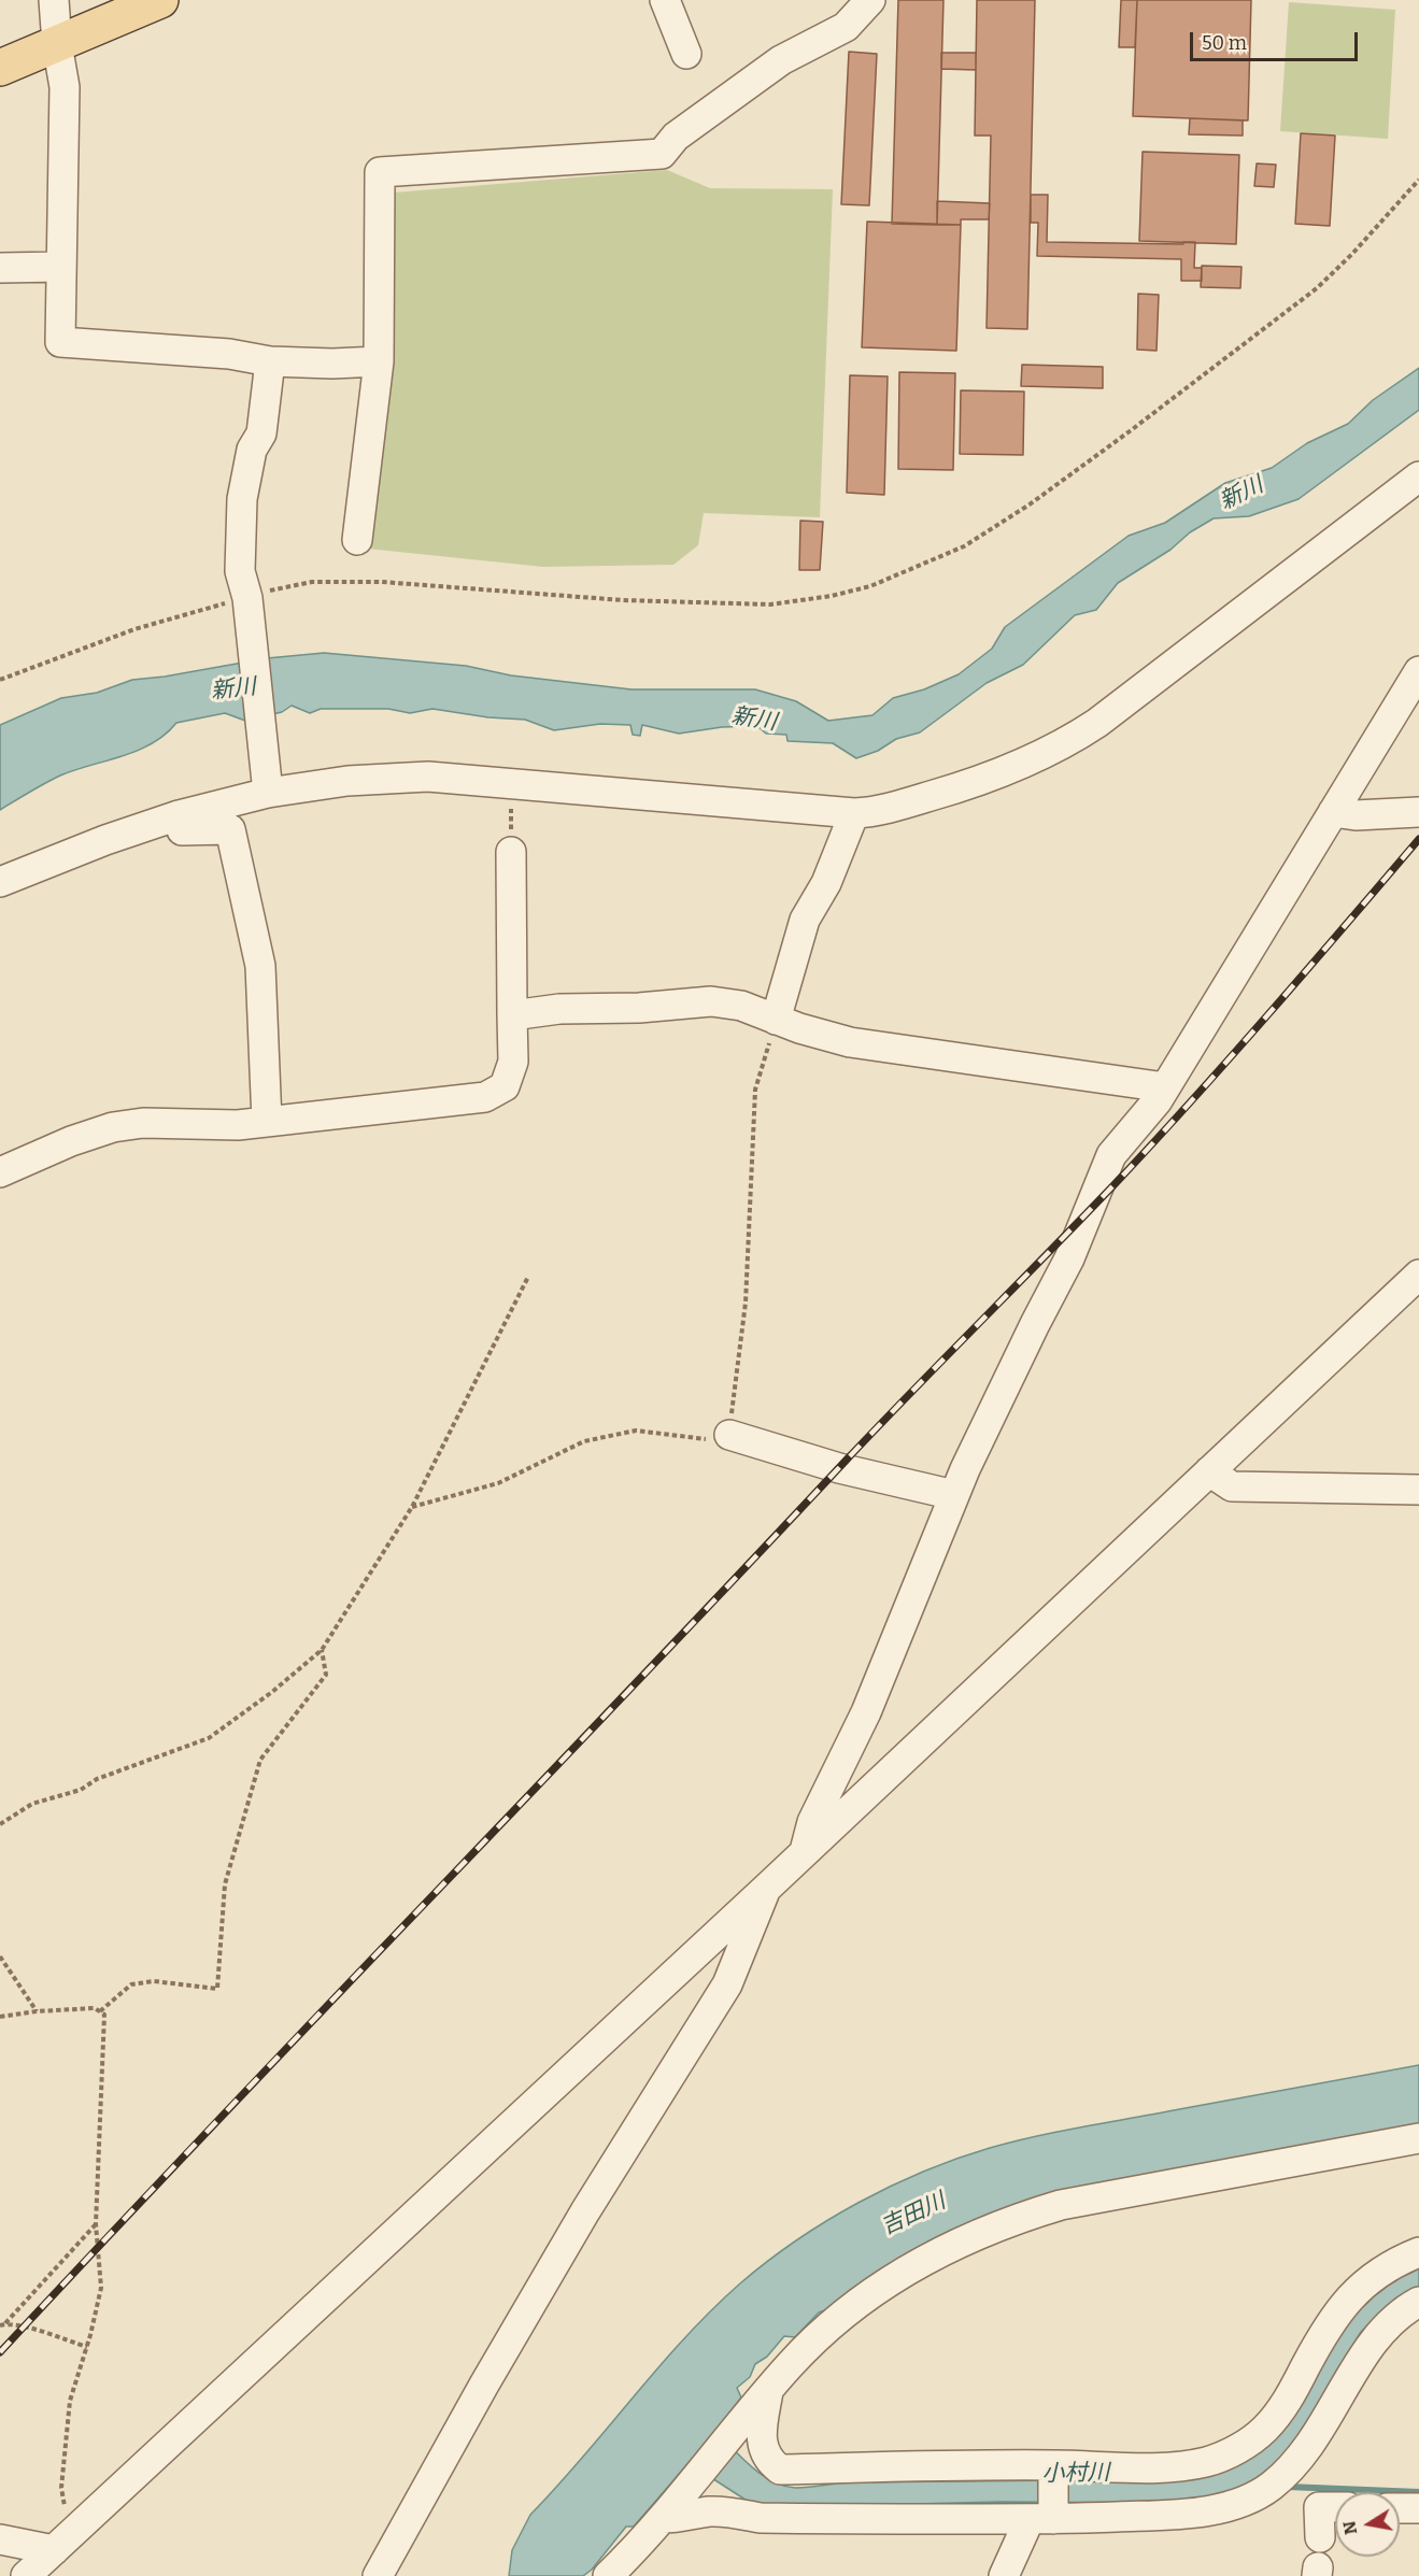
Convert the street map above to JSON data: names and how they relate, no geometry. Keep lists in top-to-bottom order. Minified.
{"water":["新川","吉田川","小村川"],"scale_bar":"50 m","north":"left"}
